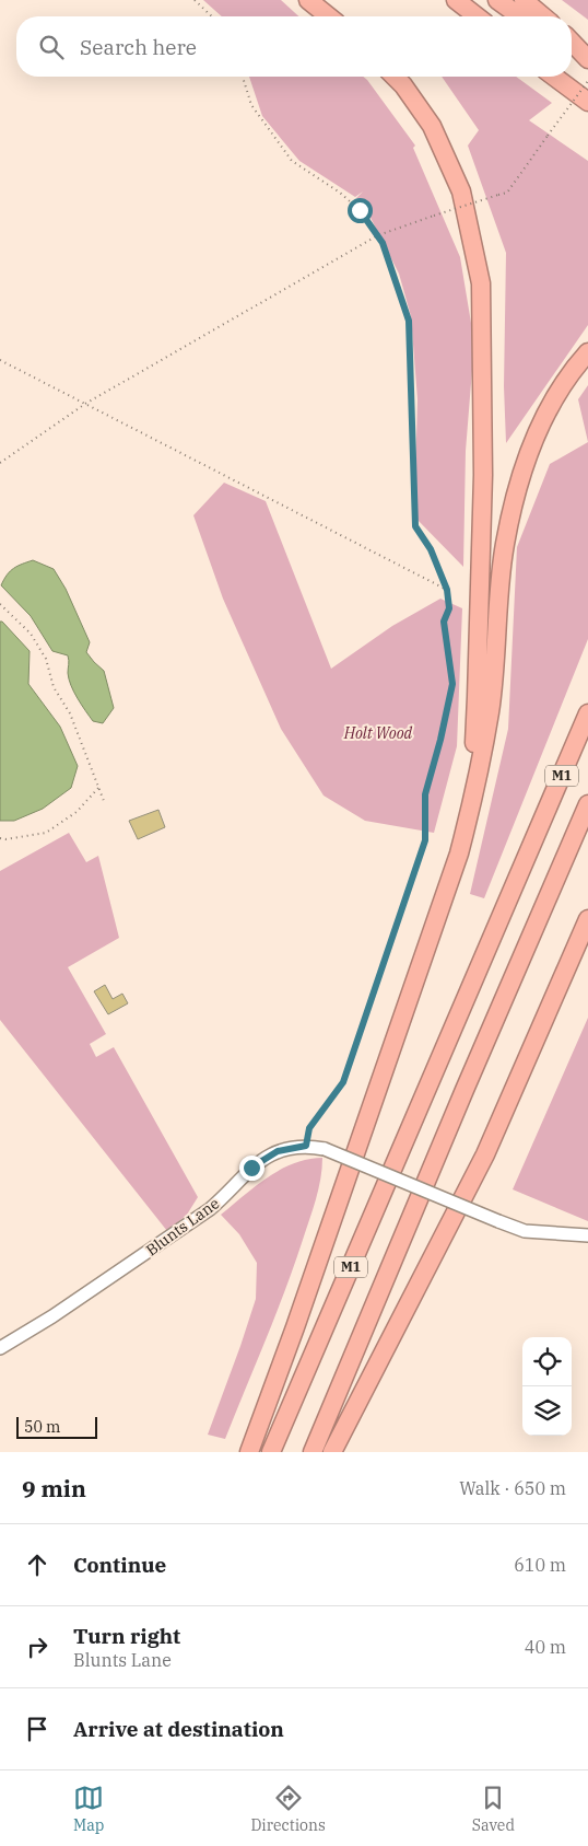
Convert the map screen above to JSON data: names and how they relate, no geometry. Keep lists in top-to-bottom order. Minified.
{"streets":{"highway":["M1"],"street":["Blunts Lane"]},"parks":["Holt Wood"],"scale_bar":"50 m","page":{"search":"Search here","scale":"50 m","heading":["9 min","Walk · 650 m"],"list":[["Continue","610 m"],["Turn right","Blunts Lane","40 m"],"Arrive at destination"],"nav":["Map","Directions","Saved"]}}
